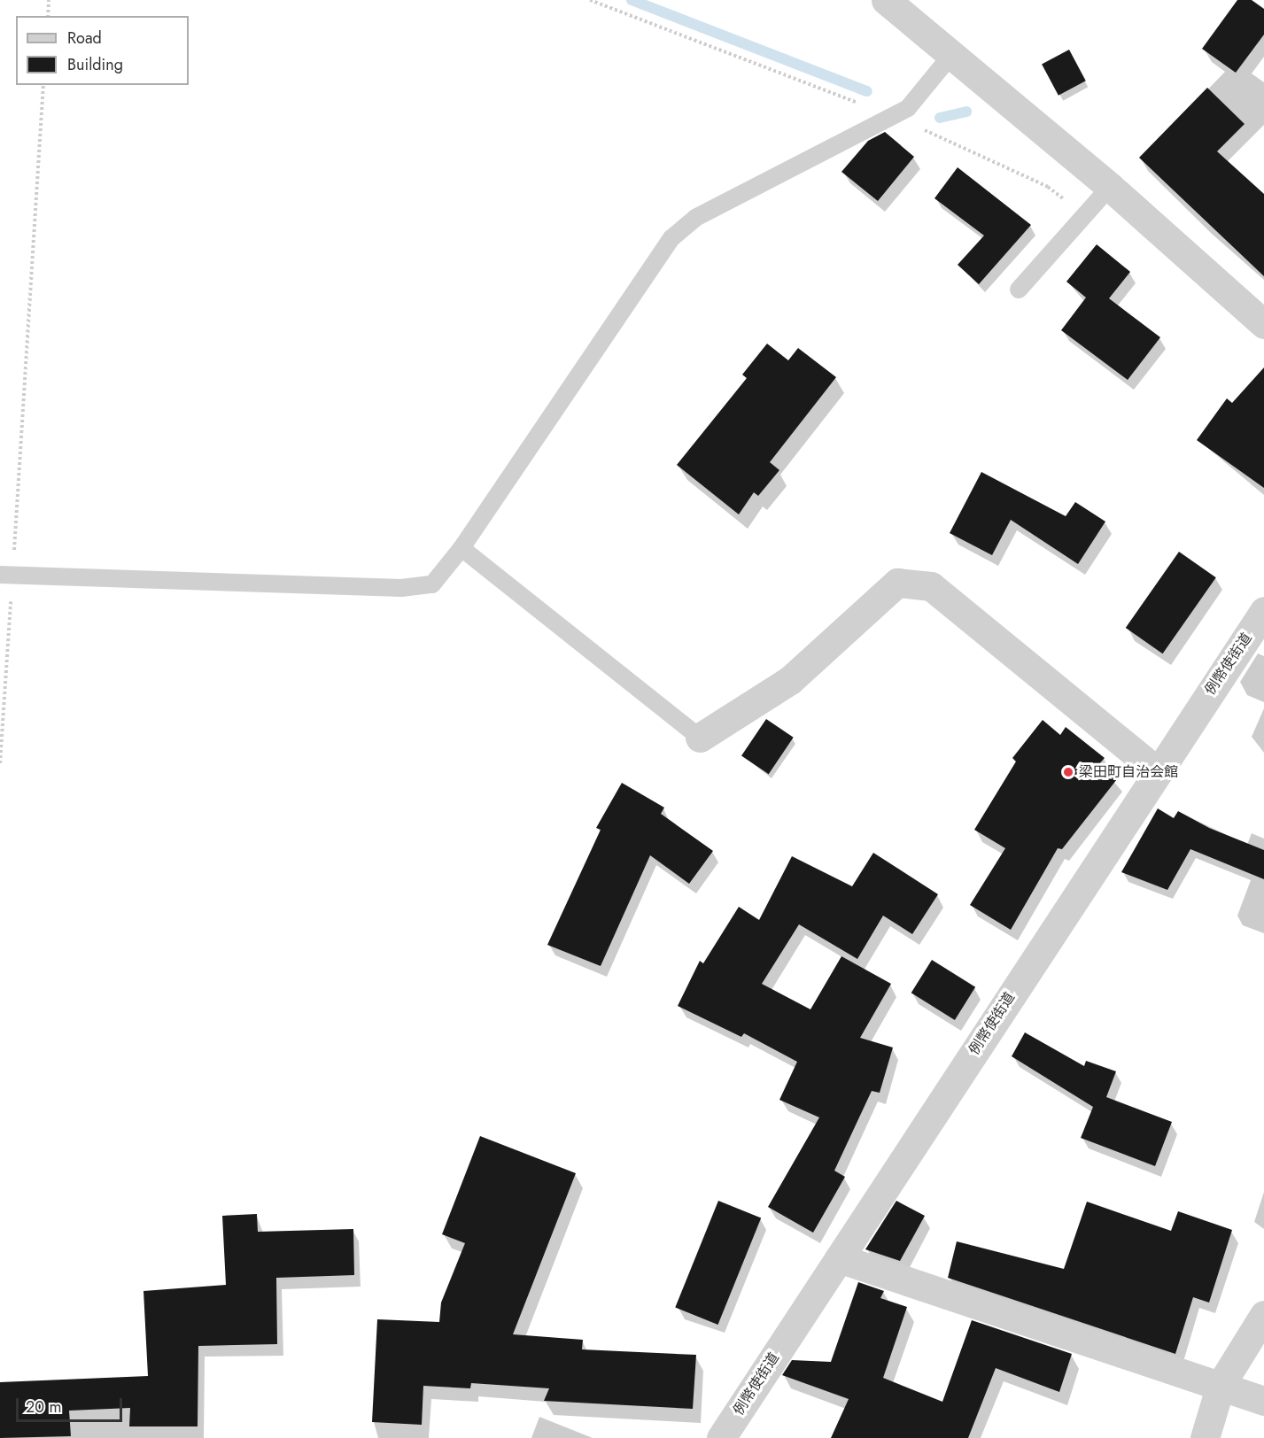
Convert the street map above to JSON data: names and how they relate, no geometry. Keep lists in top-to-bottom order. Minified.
{"streets":{"street":["例幣使街道"]},"places":["梁田町自治会館"],"legend":["Road","Building"],"scale_bar":"20 m"}
